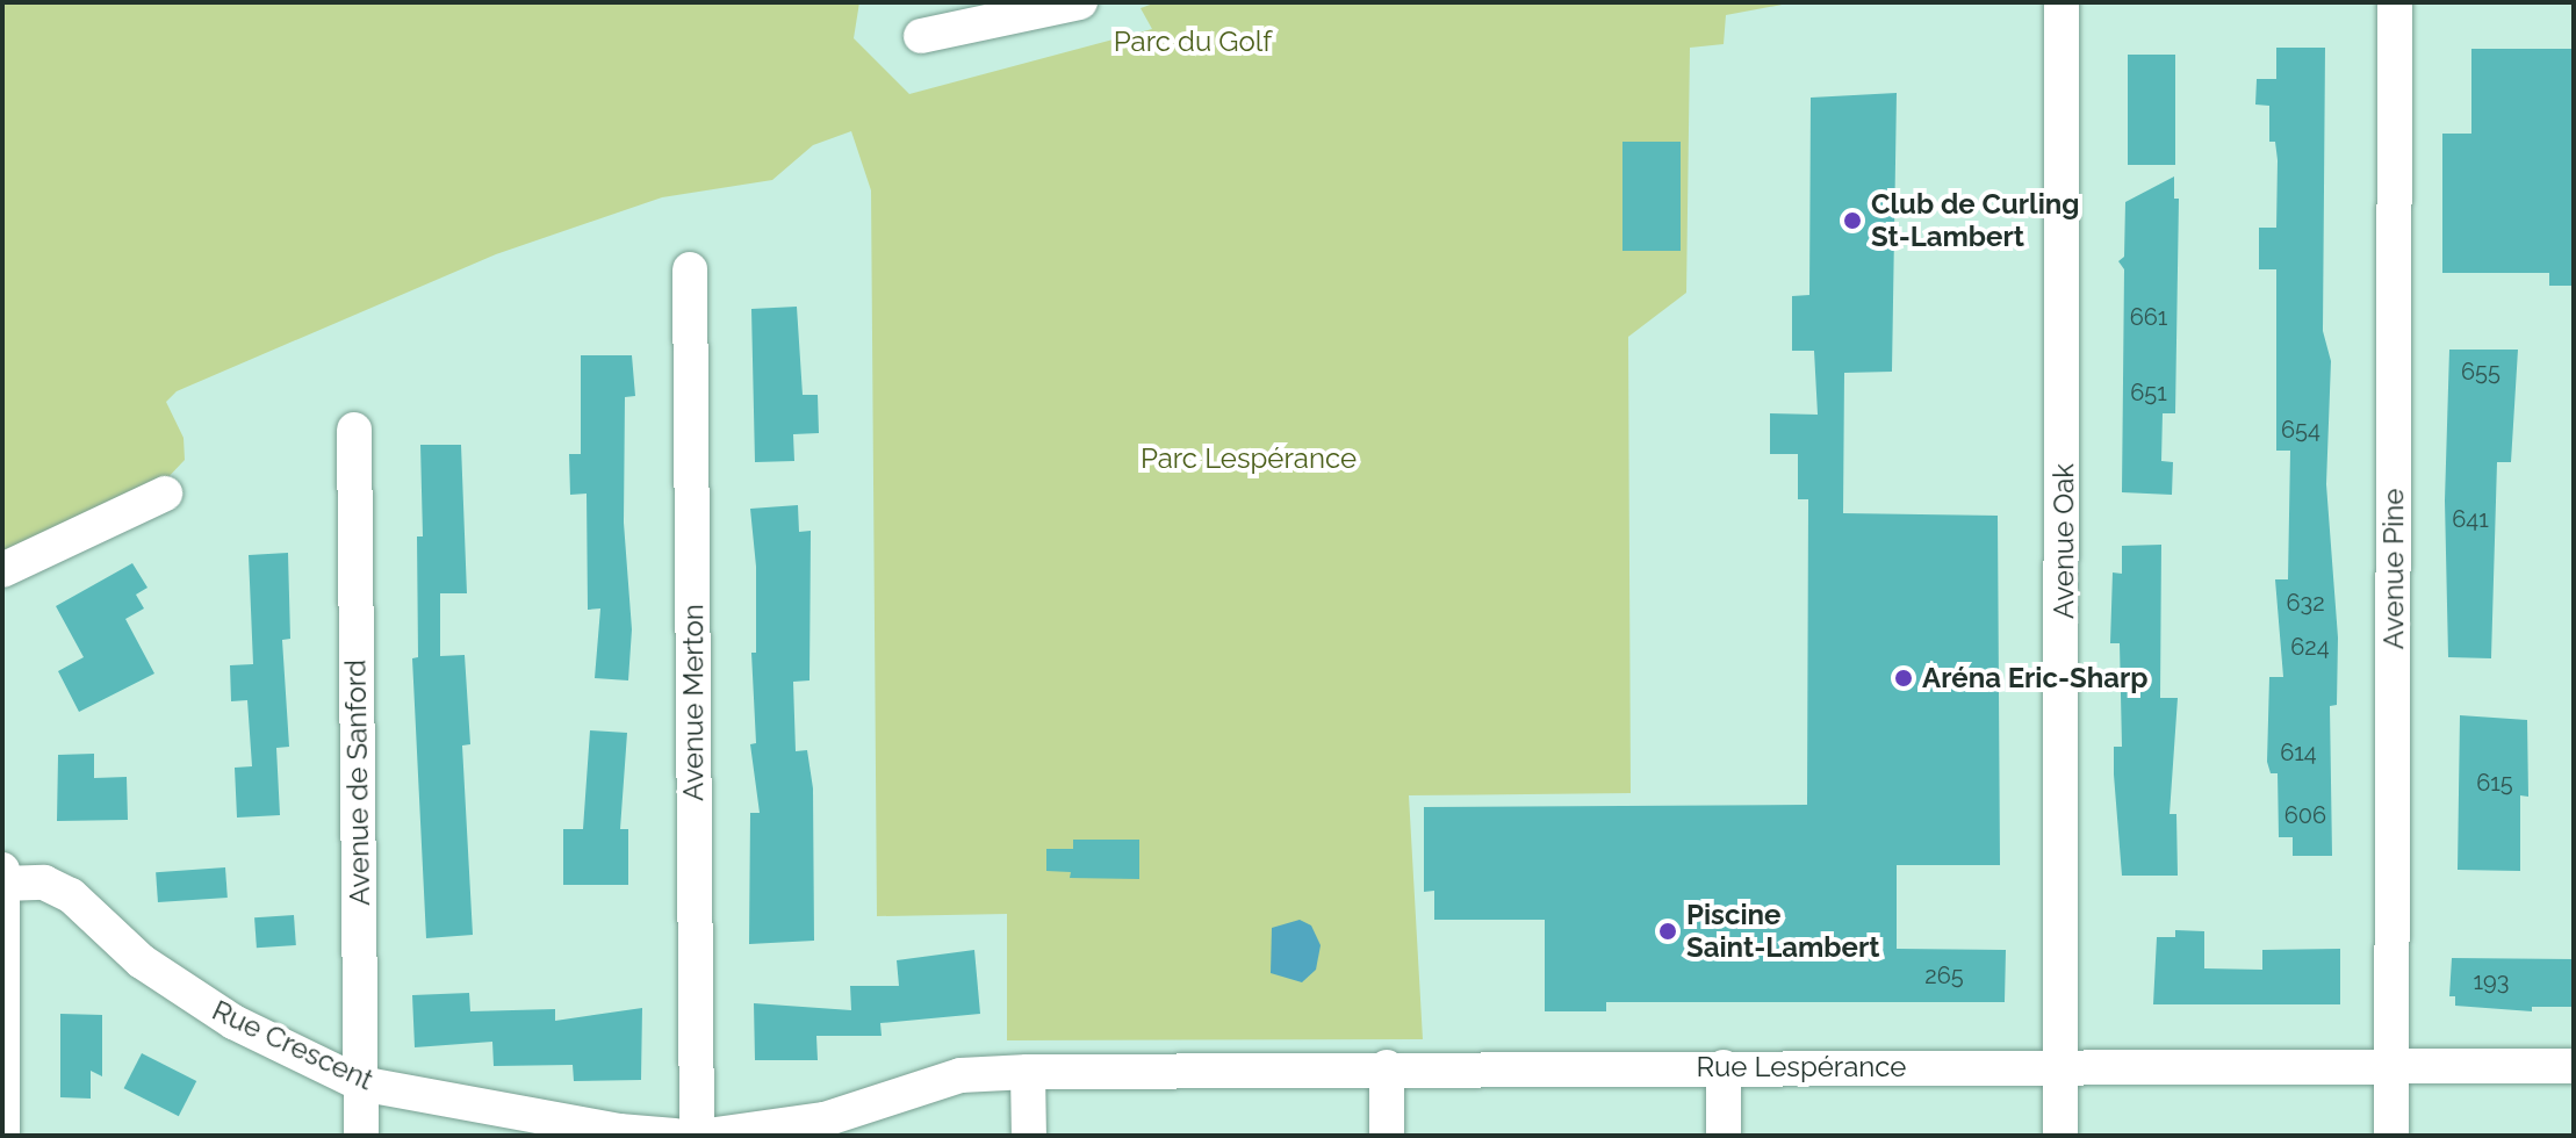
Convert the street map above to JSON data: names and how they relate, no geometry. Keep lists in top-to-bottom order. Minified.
{"streets":{"street":["Avenue Oak","Avenue Pine","Avenue Merton","Avenue de Sanford","Rue Crescent","Rue Lespérance"]},"crossings":[["Avenue Oak","Rue Lespérance"],["Avenue Pine","Rue Lespérance"],["Avenue de Sanford","Rue Crescent"]],"parks":["Parc du Golf","Parc Lespérance"],"places":["Club de Curling St-Lambert","Aréna Eric-Sharp","Piscine Saint-Lambert"],"house_numbers":["661","655","651","654","641","632","624","614","615","606","265","193"]}
